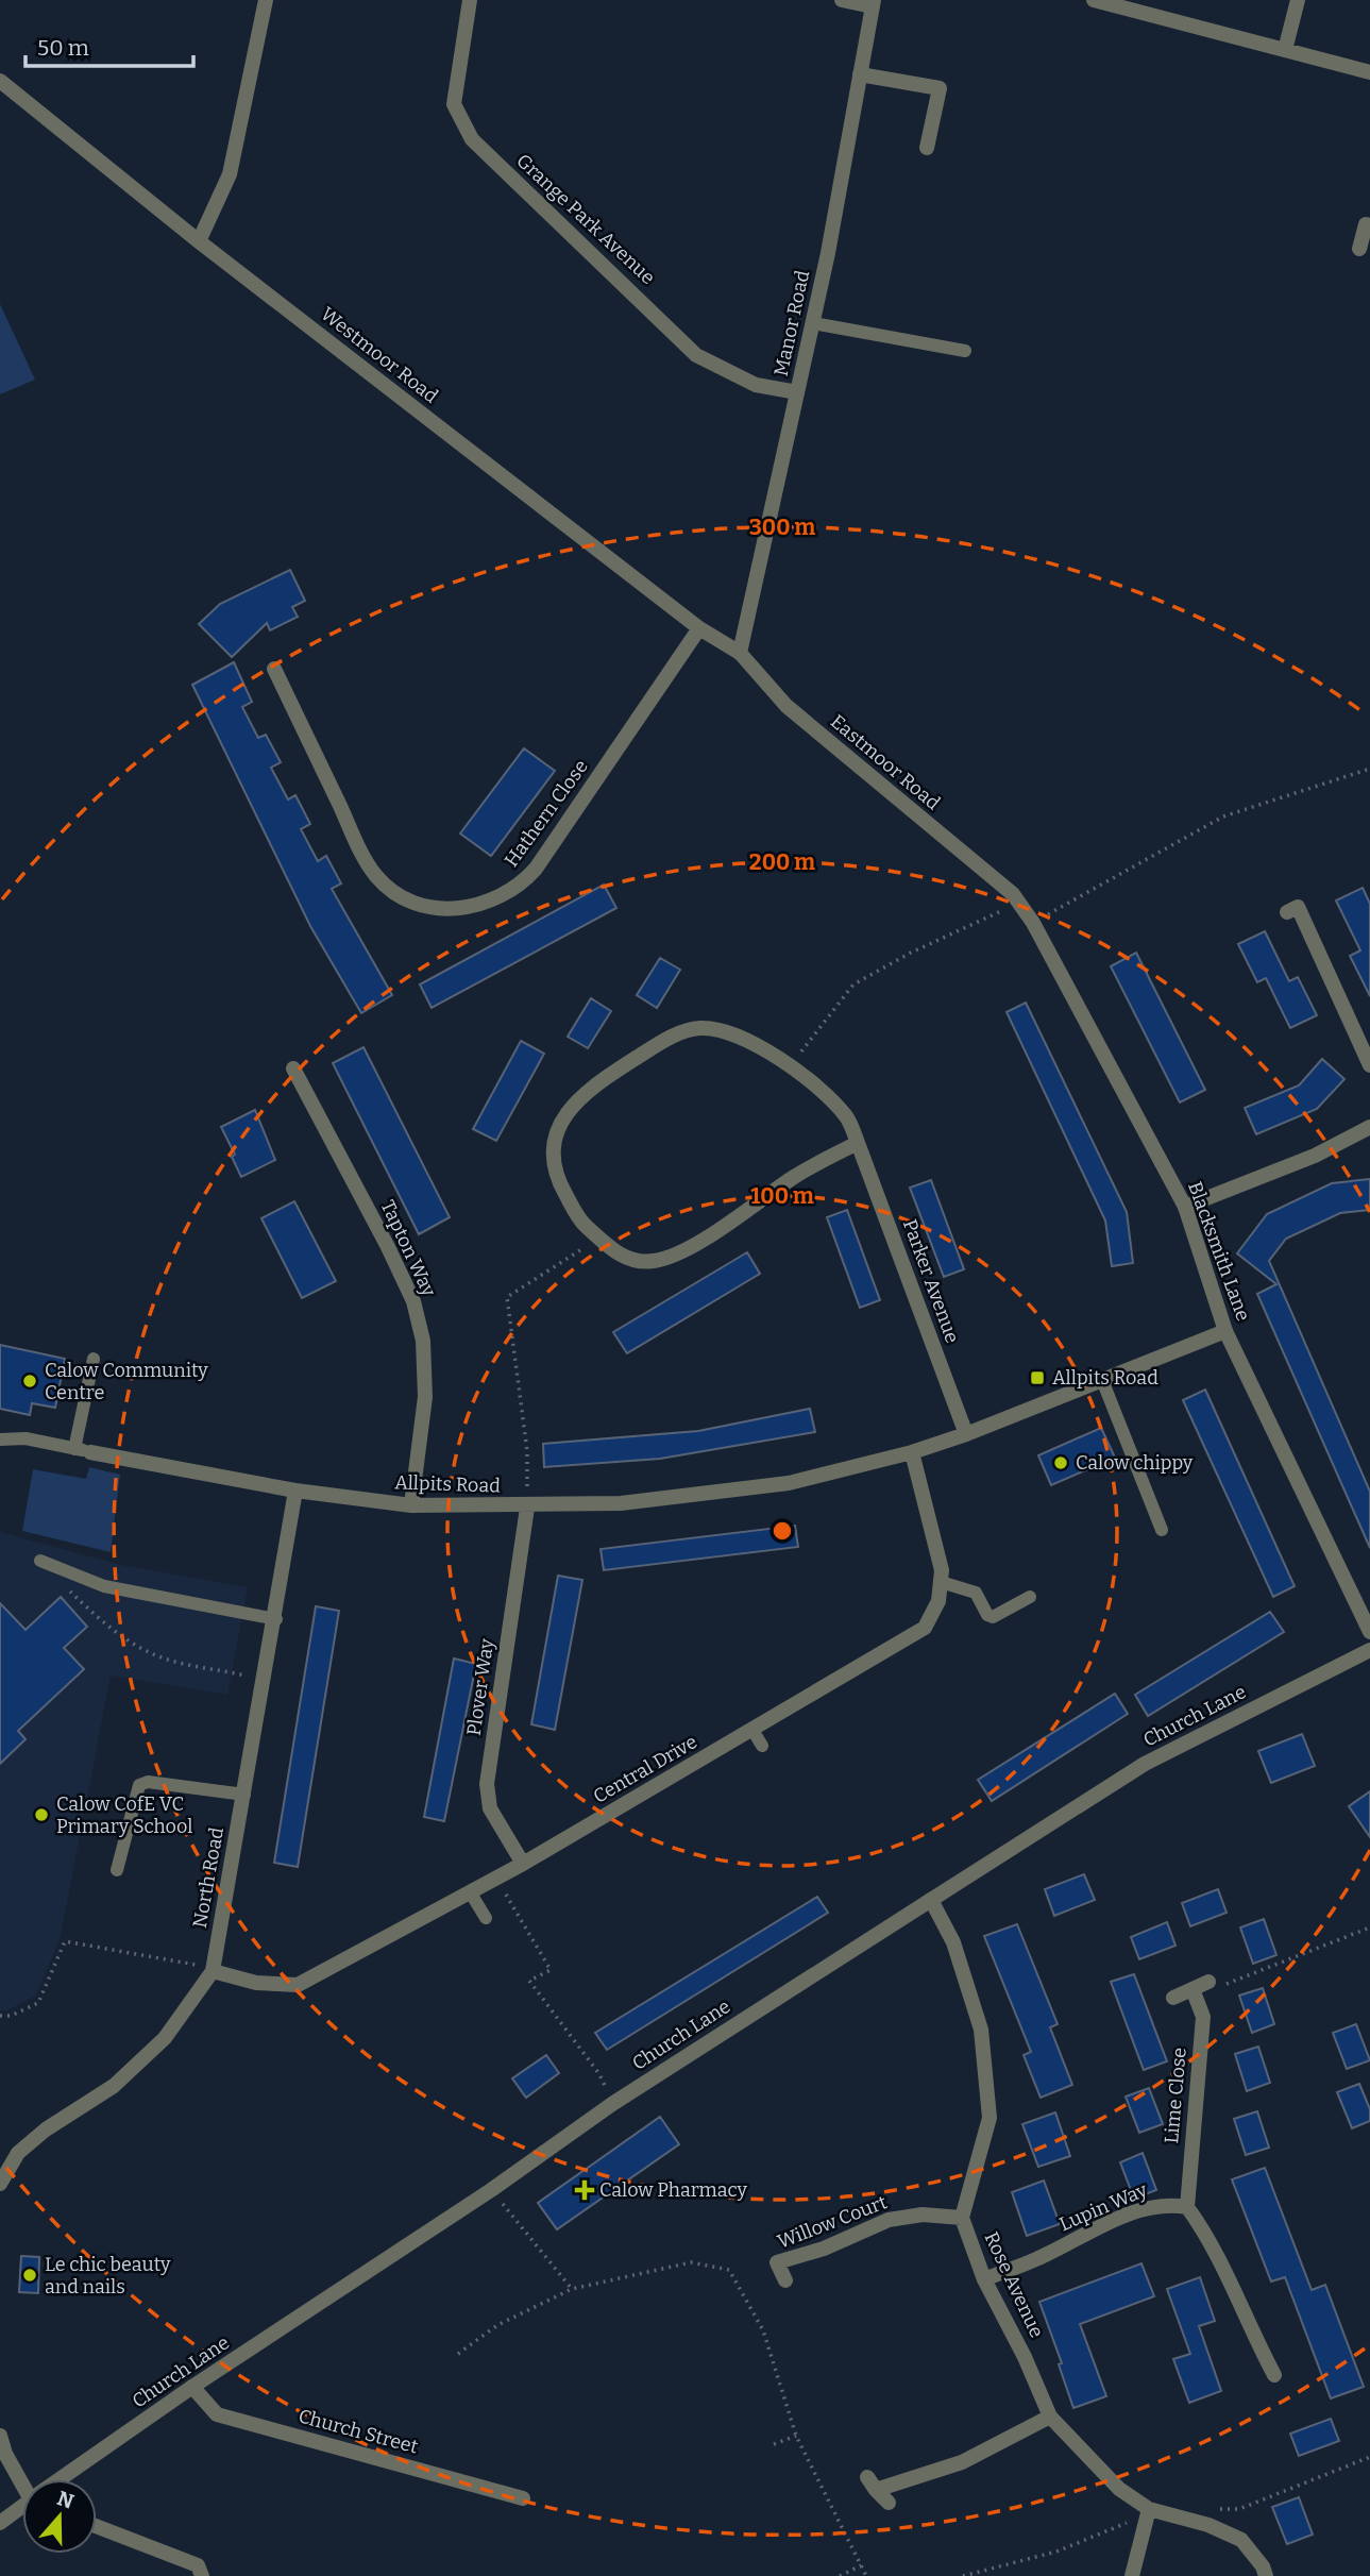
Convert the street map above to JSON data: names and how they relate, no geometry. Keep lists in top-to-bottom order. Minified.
{"streets":{"street":["Grange Park Avenue","Manor Road","Westmoor Road","Eastmoor Road","Hathern Close","Tapton Way","Blacksmith Lane","Parker Avenue","Allpits Road","Plover Way","Church Lane","Central Drive","North Road","Lime Close","Lupin Way","Willow Court","Rose Avenue","Church Street"]},"crossings":[["Grange Park Avenue","Manor Road"],["Manor Road","Westmoor Road"],["Manor Road","Eastmoor Road"],["Westmoor Road","Eastmoor Road"],["Westmoor Road","Hathern Close"],["Eastmoor Road","Blacksmith Lane"],["Tapton Way","Allpits Road"],["Blacksmith Lane","Allpits Road"],["Parker Avenue","Allpits Road"],["Allpits Road","Plover Way"],["Allpits Road","Central Drive"],["Allpits Road","North Road"],["Plover Way","Central Drive"],["Church Lane","Rose Avenue"],["Church Lane","Church Street"],["Central Drive","North Road"],["Lime Close","Lupin Way"],["Lupin Way","Rose Avenue"],["Willow Court","Rose Avenue"]],"places":{"transit":["Allpits Road"],"other":["Calow Community Centre","Calow chippy","Calow CofE VC Primary School","Le chic beauty and nails"],"health":["Calow Pharmacy"]},"scale_bar":"50 m","north":"top","rings":["300 m","200 m","100 m"]}
